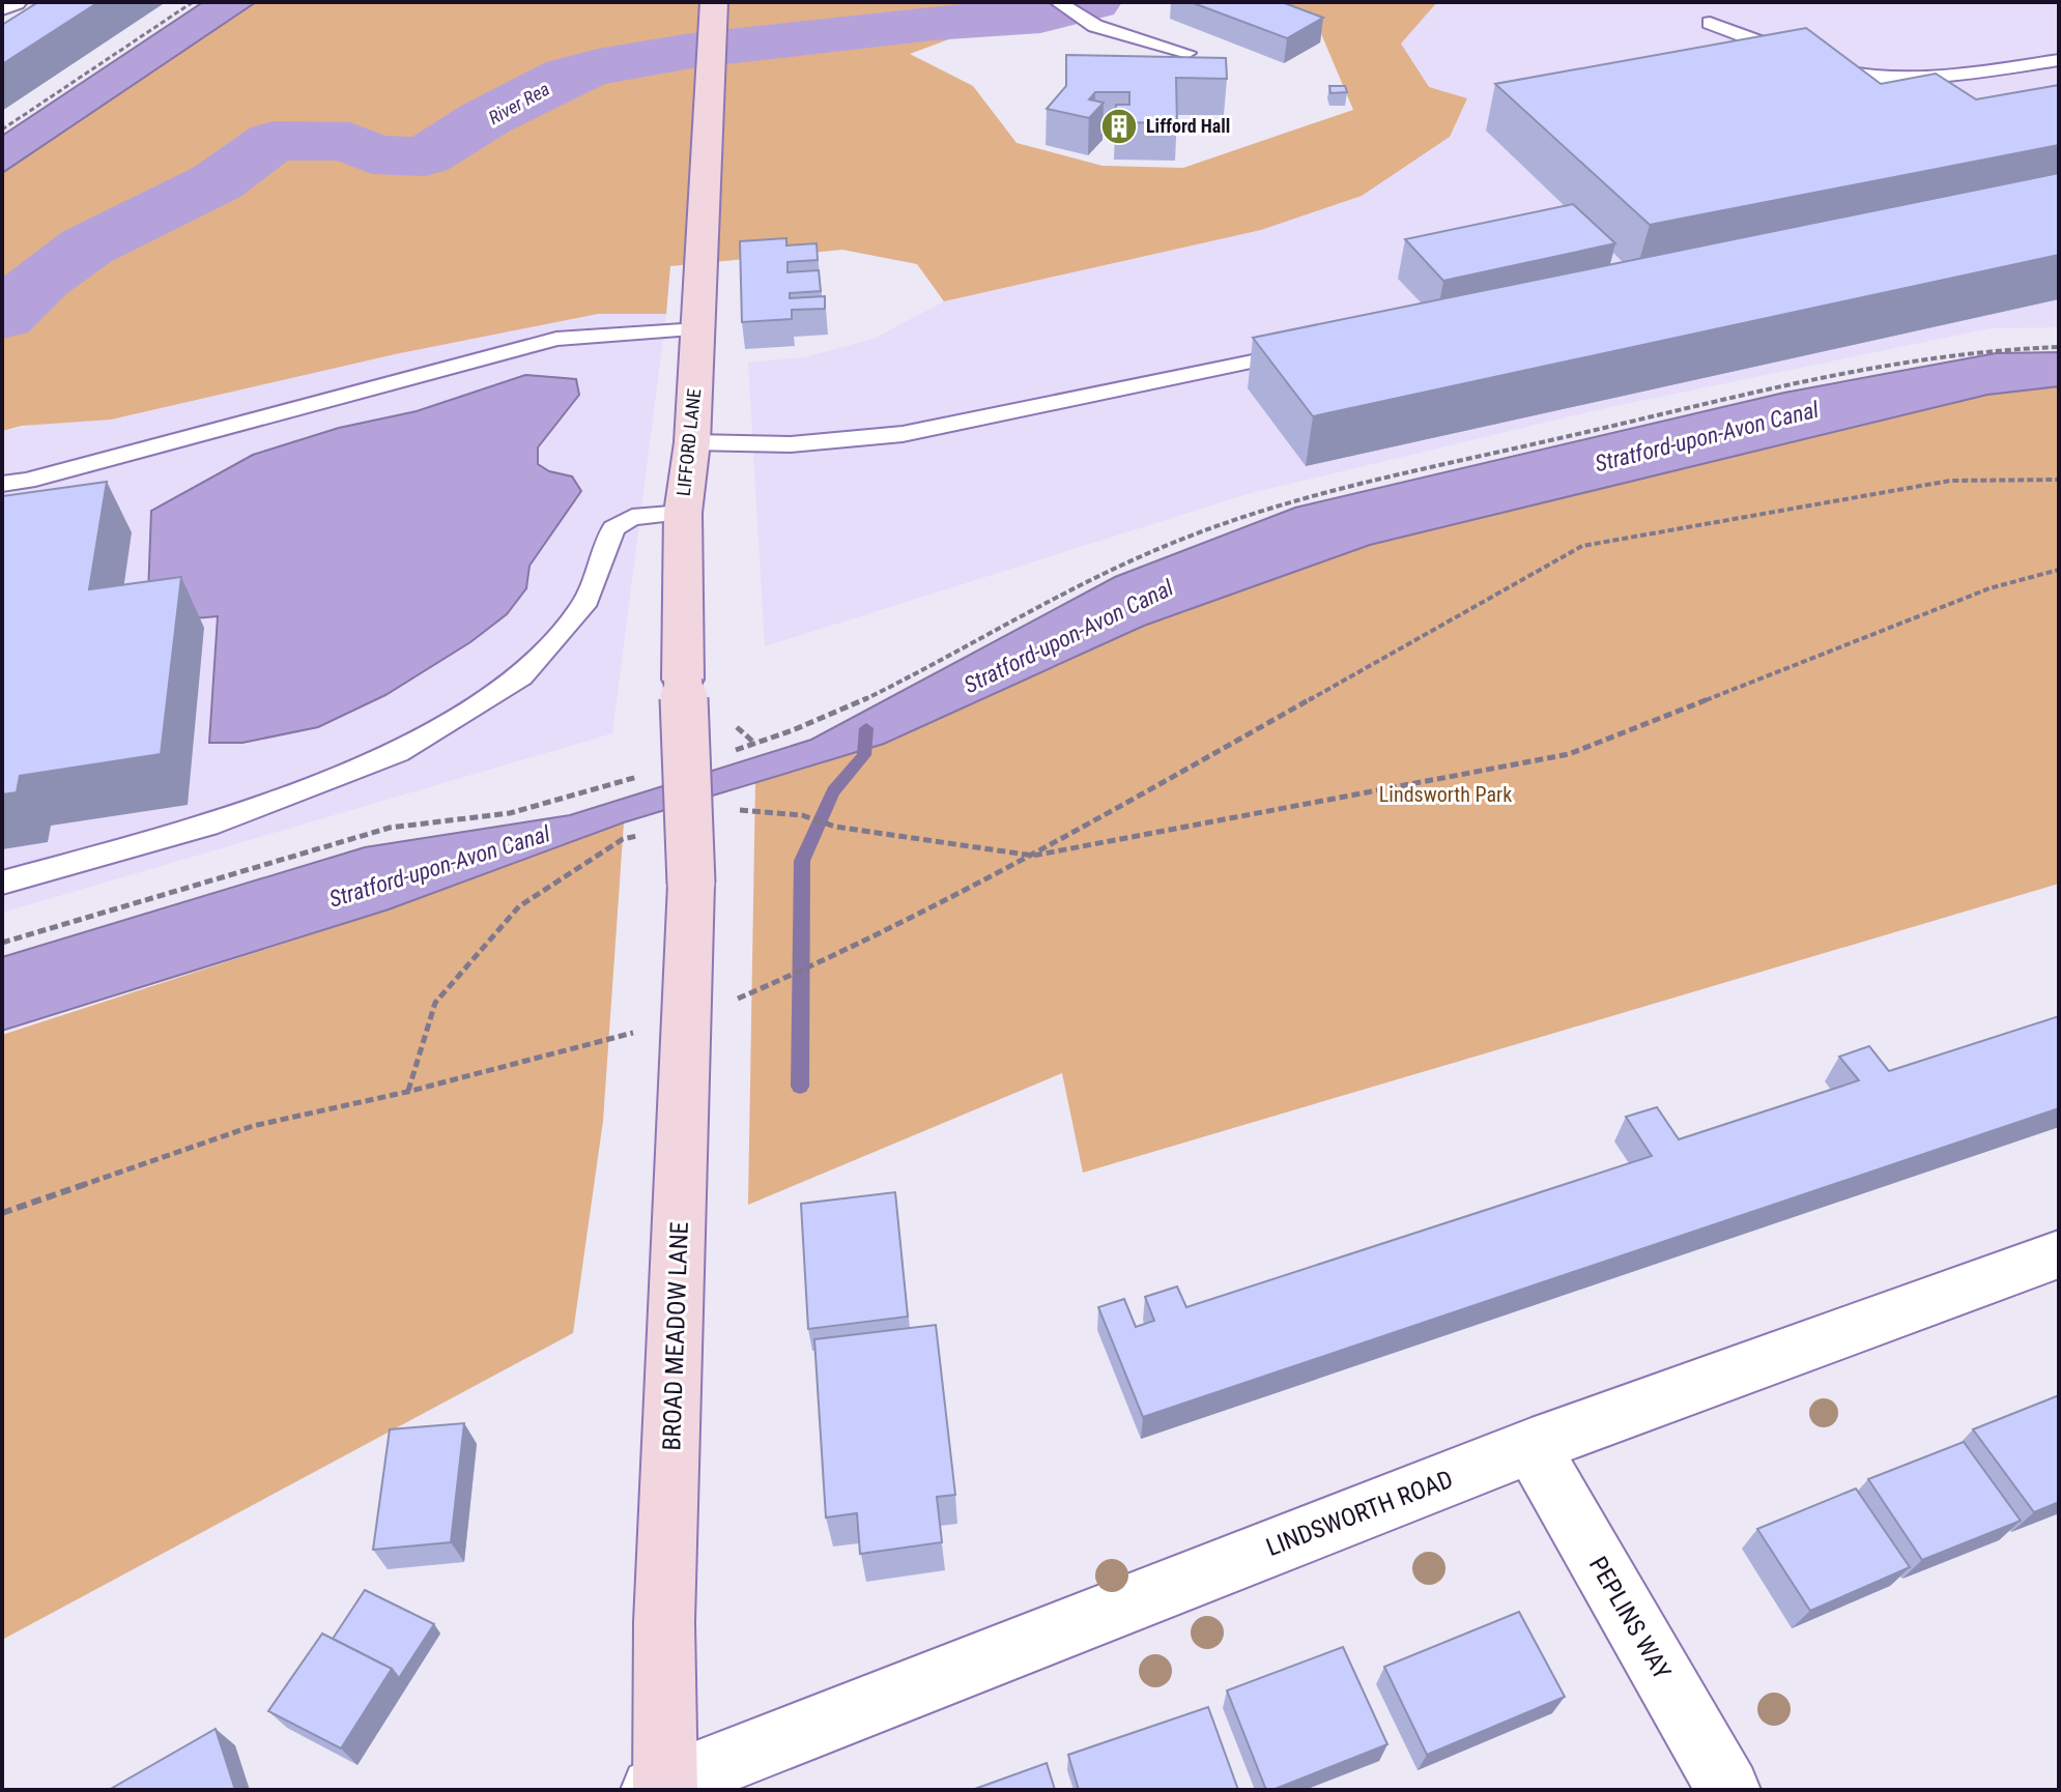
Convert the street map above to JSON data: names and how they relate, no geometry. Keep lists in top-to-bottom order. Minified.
{"streets":{"street":["LIFFORD LANE","BROAD MEADOW LANE","LINDSWORTH ROAD","PEPLINS WAY"]},"crossings":[["LIFFORD LANE","BROAD MEADOW LANE"],["BROAD MEADOW LANE","LINDSWORTH ROAD"],["LINDSWORTH ROAD","PEPLINS WAY"]],"water":["River Rea","Stratford-upon-Avon Canal"],"parks":["Lindsworth Park"],"places":{"building":["Lifford Hall"]}}
